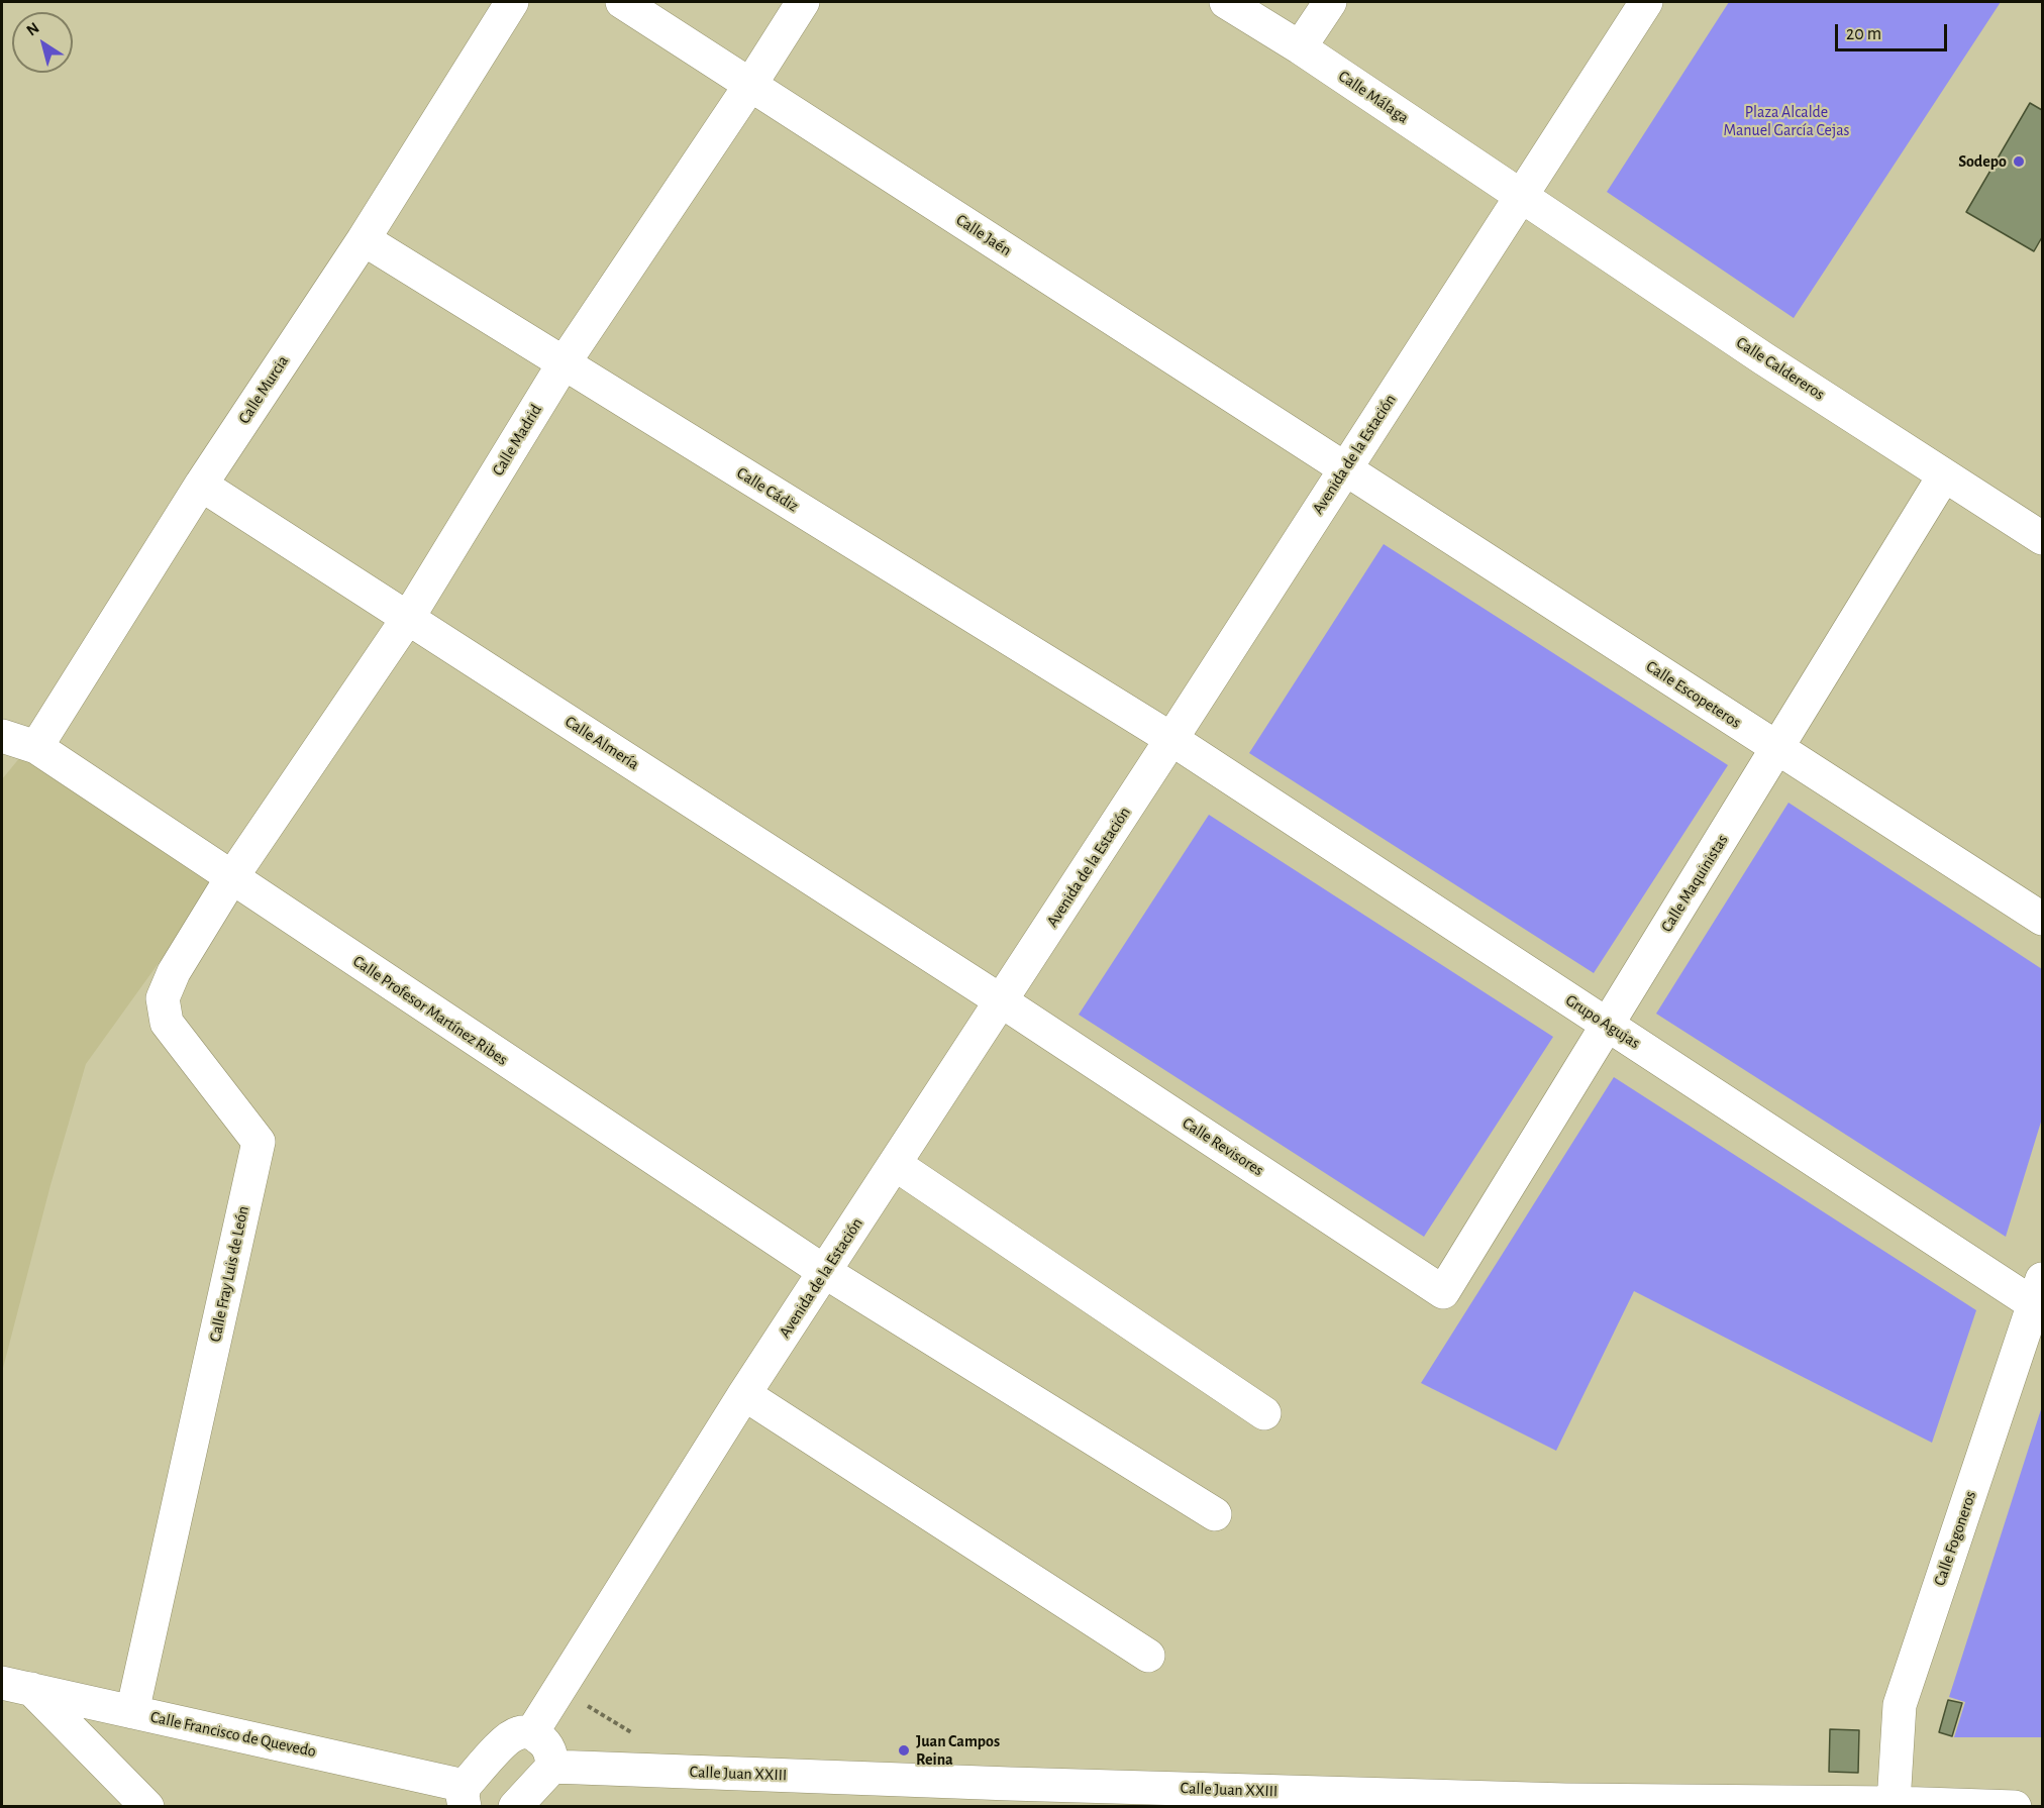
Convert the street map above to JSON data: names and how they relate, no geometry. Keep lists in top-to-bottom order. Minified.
{"streets":{"street":["Calle Málaga","Calle Jaén","Calle Caldereros","Calle Murcia","Calle Madrid","Avenida de la Estación","Calle Cádiz","Calle Escopeteros","Calle Almería","Calle Maquinistas","Calle Profesor Martínez Ribes","Grupo Agujas","Calle Revisores","Calle Fray Luis de León","Calle Fogoneros","Calle Francisco de Quevedo","Calle Juan XXIII"]},"crossings":[["Calle Málaga","Calle Caldereros"],["Calle Málaga","Avenida de la Estación"],["Calle Jaén","Calle Madrid"],["Calle Jaén","Avenida de la Estación"],["Calle Jaén","Calle Escopeteros"],["Calle Caldereros","Avenida de la Estación"],["Calle Caldereros","Calle Maquinistas"],["Calle Murcia","Calle Cádiz"],["Calle Murcia","Calle Almería"],["Calle Murcia","Calle Profesor Martínez Ribes"],["Calle Madrid","Calle Cádiz"],["Calle Madrid","Calle Almería"],["Calle Madrid","Calle Profesor Martínez Ribes"],["Calle Madrid","Calle Fray Luis de León"],["Avenida de la Estación","Calle Cádiz"],["Avenida de la Estación","Calle Escopeteros"],["Avenida de la Estación","Calle Almería"],["Avenida de la Estación","Calle Profesor Martínez Ribes"],["Avenida de la Estación","Grupo Agujas"],["Avenida de la Estación","Calle Revisores"],["Calle Cádiz","Grupo Agujas"],["Calle Escopeteros","Calle Maquinistas"],["Calle Almería","Calle Revisores"],["Calle Maquinistas","Grupo Agujas"],["Calle Maquinistas","Calle Revisores"],["Calle Profesor Martínez Ribes","Calle Fray Luis de León"],["Grupo Agujas","Calle Fogoneros"],["Calle Fray Luis de León","Calle Francisco de Quevedo"],["Calle Fogoneros","Calle Juan XXIII"]],"parks":["Plaza Alcalde Manuel García Cejas"],"places":["Sodepo","Juan Campos Reina"],"scale_bar":"20 m","north":"top left"}
